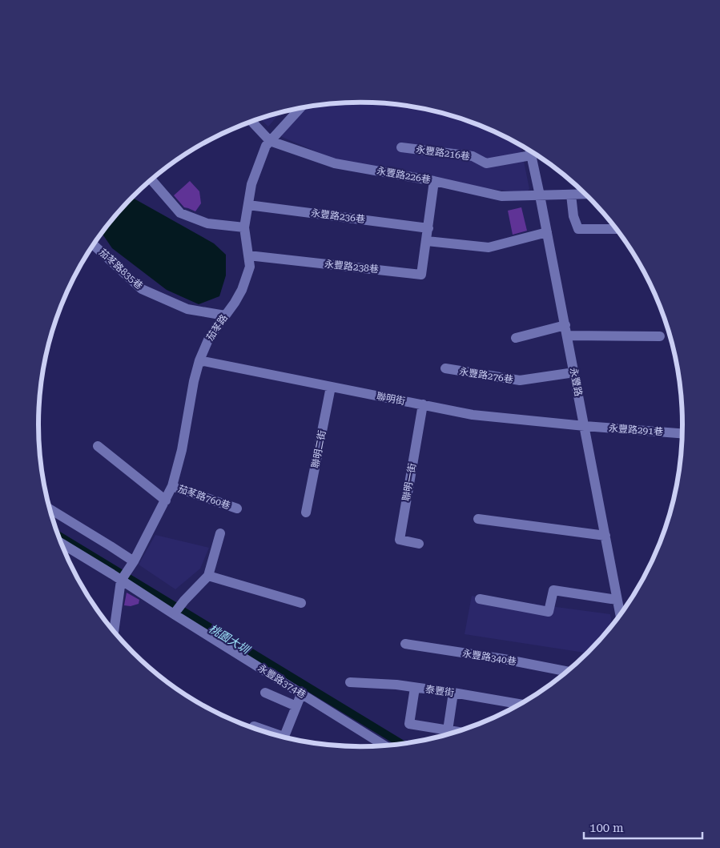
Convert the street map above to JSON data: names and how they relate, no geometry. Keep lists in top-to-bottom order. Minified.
{"streets":{"street":["永豐路216巷","永豐路226巷","永豐路236巷","永豐路238巷","茄苳路835巷","茄苳路","永豐路276巷","永豐路","聯明街","永豐路291巷","聯明二街","聯明一街","茄苳路760巷","永豐路340巷","永豐路374巷","泰豐街"]},"crossings":[["永豐路216巷","永豐路"],["永豐路226巷","茄苳路"],["永豐路226巷","永豐路"],["永豐路236巷","茄苳路"],["永豐路238巷","茄苳路"],["茄苳路835巷","茄苳路"],["茄苳路","聯明街"],["茄苳路","茄苳路760巷"],["茄苳路","永豐路374巷"],["永豐路276巷","永豐路"],["永豐路","聯明街"],["永豐路","永豐路291巷"],["聯明街","永豐路291巷"],["聯明街","聯明二街"],["聯明街","聯明一街"]],"water":["桃園大圳"],"scale_bar":"100 m"}
